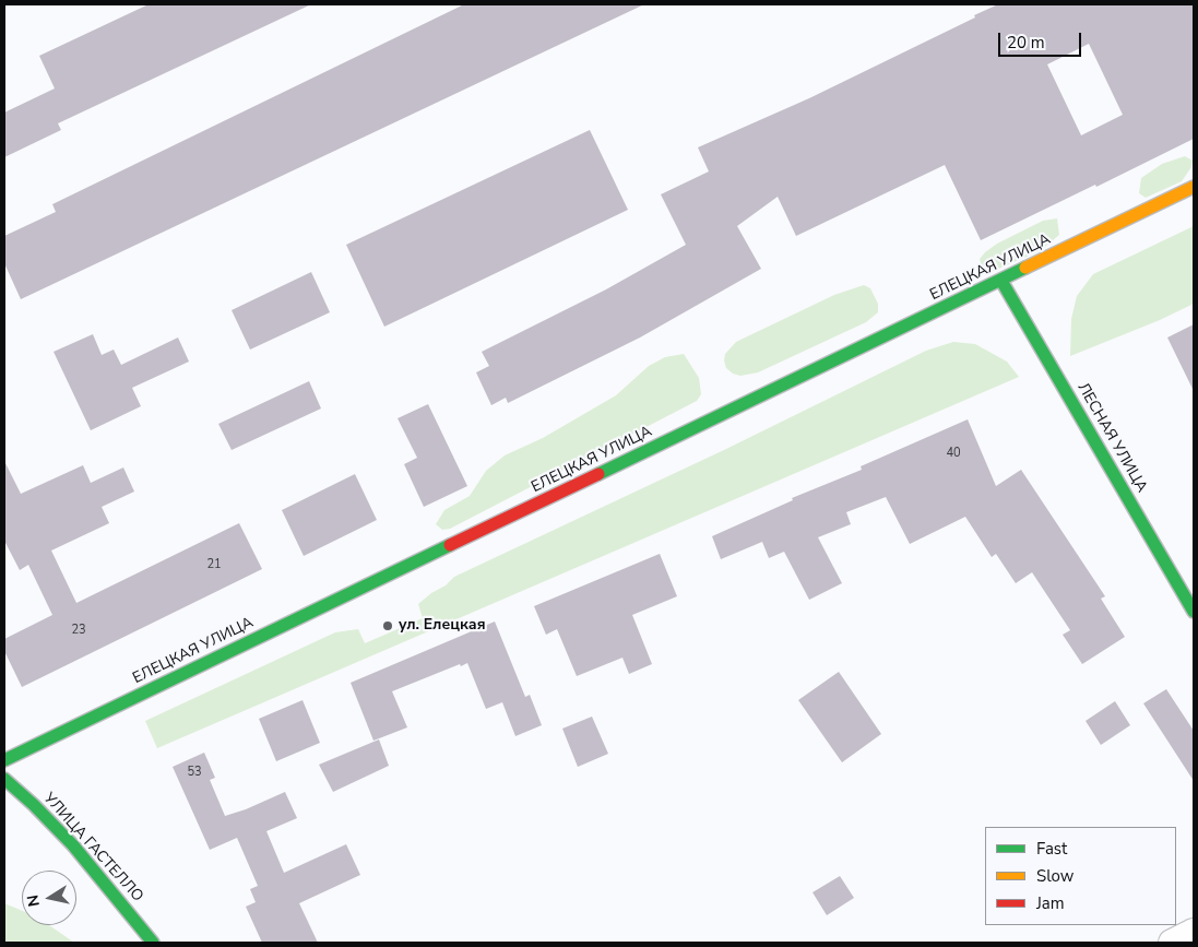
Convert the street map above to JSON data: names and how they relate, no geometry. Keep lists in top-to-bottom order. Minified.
{"streets":{"main road":["ЕЛЕЦКАЯ УЛИЦА","ЛЕСНАЯ УЛИЦА","УЛИЦА ГАСТЕЛЛО"]},"crossings":[["ЕЛЕЦКАЯ УЛИЦА","ЛЕСНАЯ УЛИЦА"]],"places":["ул. Елецкая"],"house_numbers":["40","21","23","53"],"legend":["Fast","Slow","Jam"],"scale_bar":"20 m","north":"left"}
